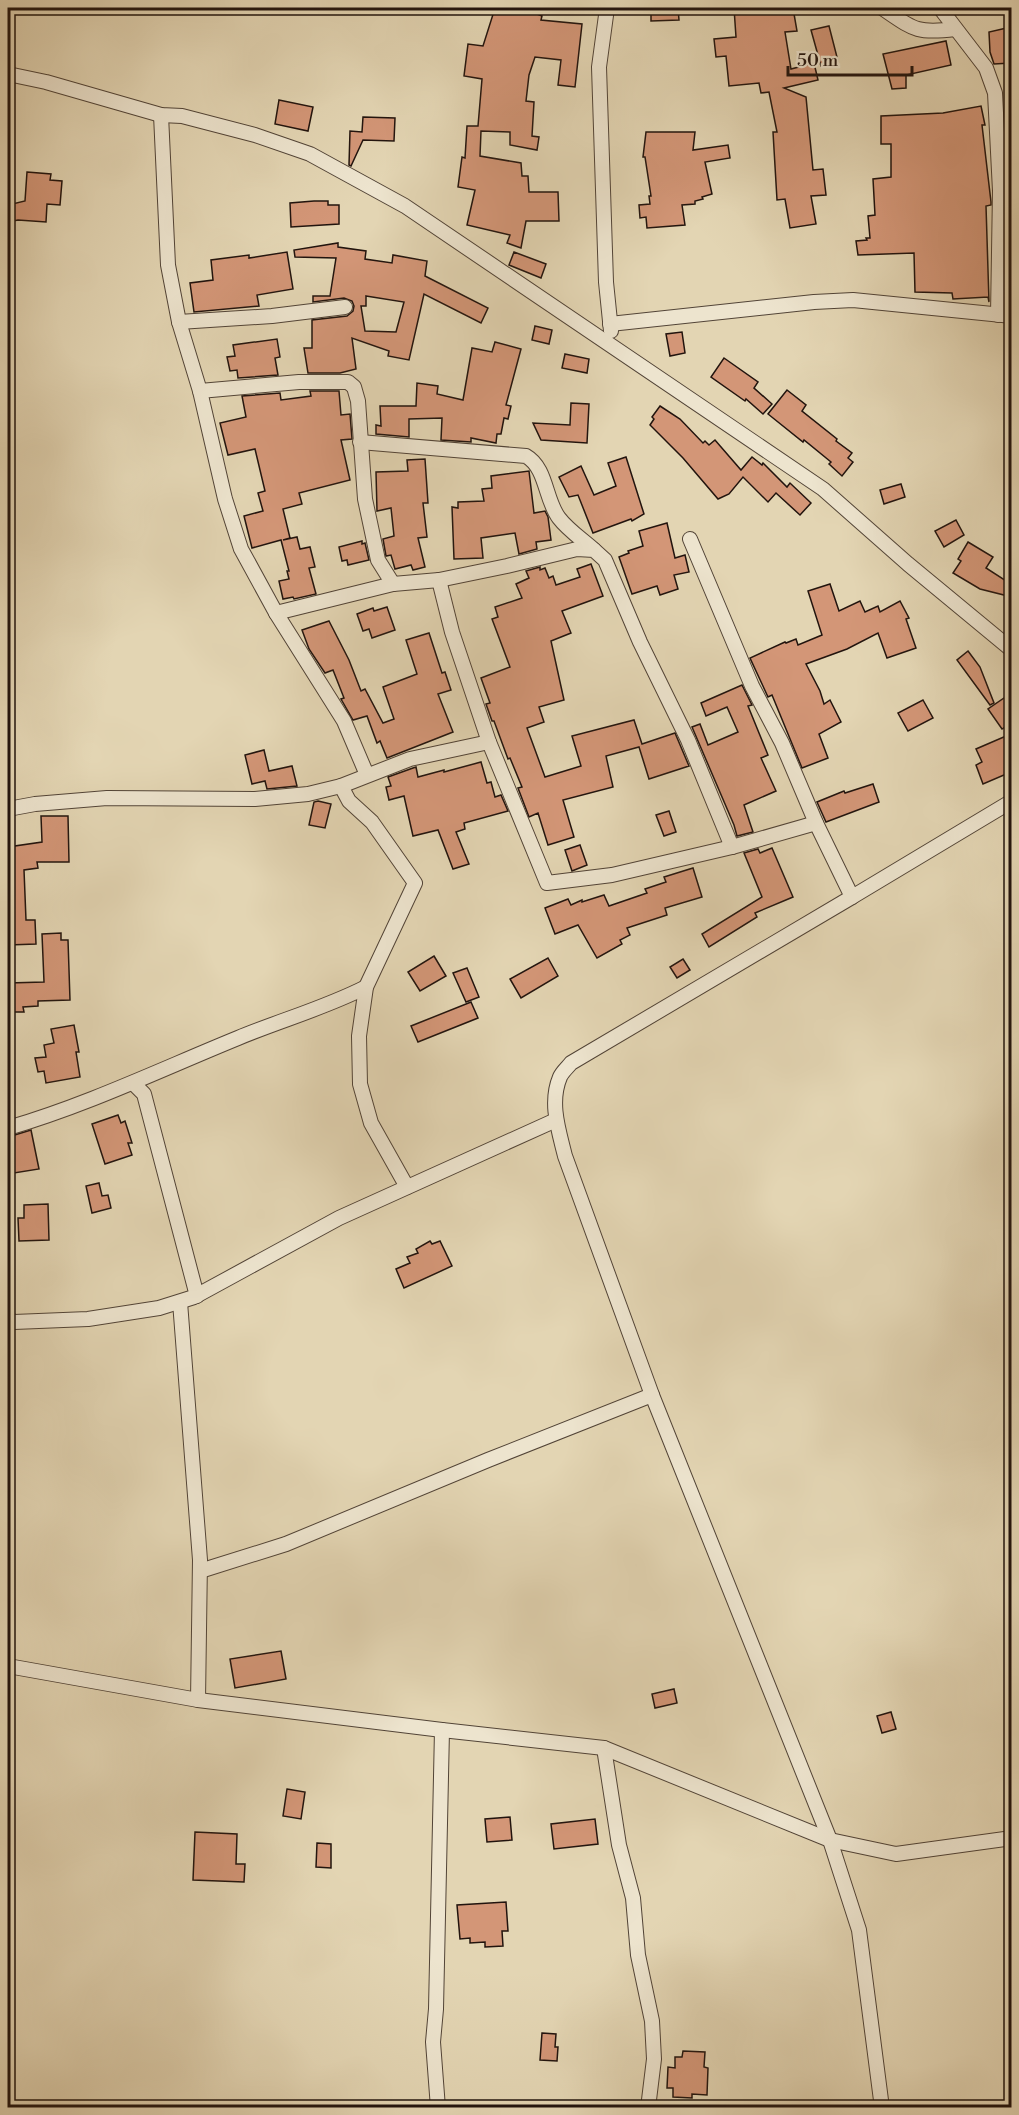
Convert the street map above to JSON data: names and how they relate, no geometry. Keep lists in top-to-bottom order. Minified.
{"scale_bar":"50 m"}
